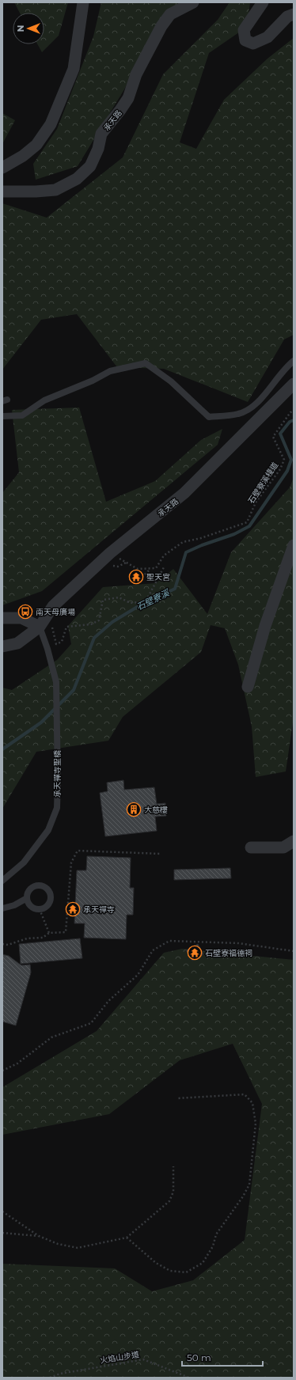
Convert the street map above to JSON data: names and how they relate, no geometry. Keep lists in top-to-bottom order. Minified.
{"streets":{"street":["承天路"],"lane":["承天禪寺聖橋"],"path":["石壁寮溪棧道","火焰山步道"]},"crossings":[["承天路","承天禪寺聖橋"]],"water":["石壁寮溪"],"places":{"temple":["聖天宮","承天禪寺","石壁寮福德祠"],"bus stop":["南天母廣場"],"building":["大慈樓"]},"scale_bar":"50 m","north":"left"}
